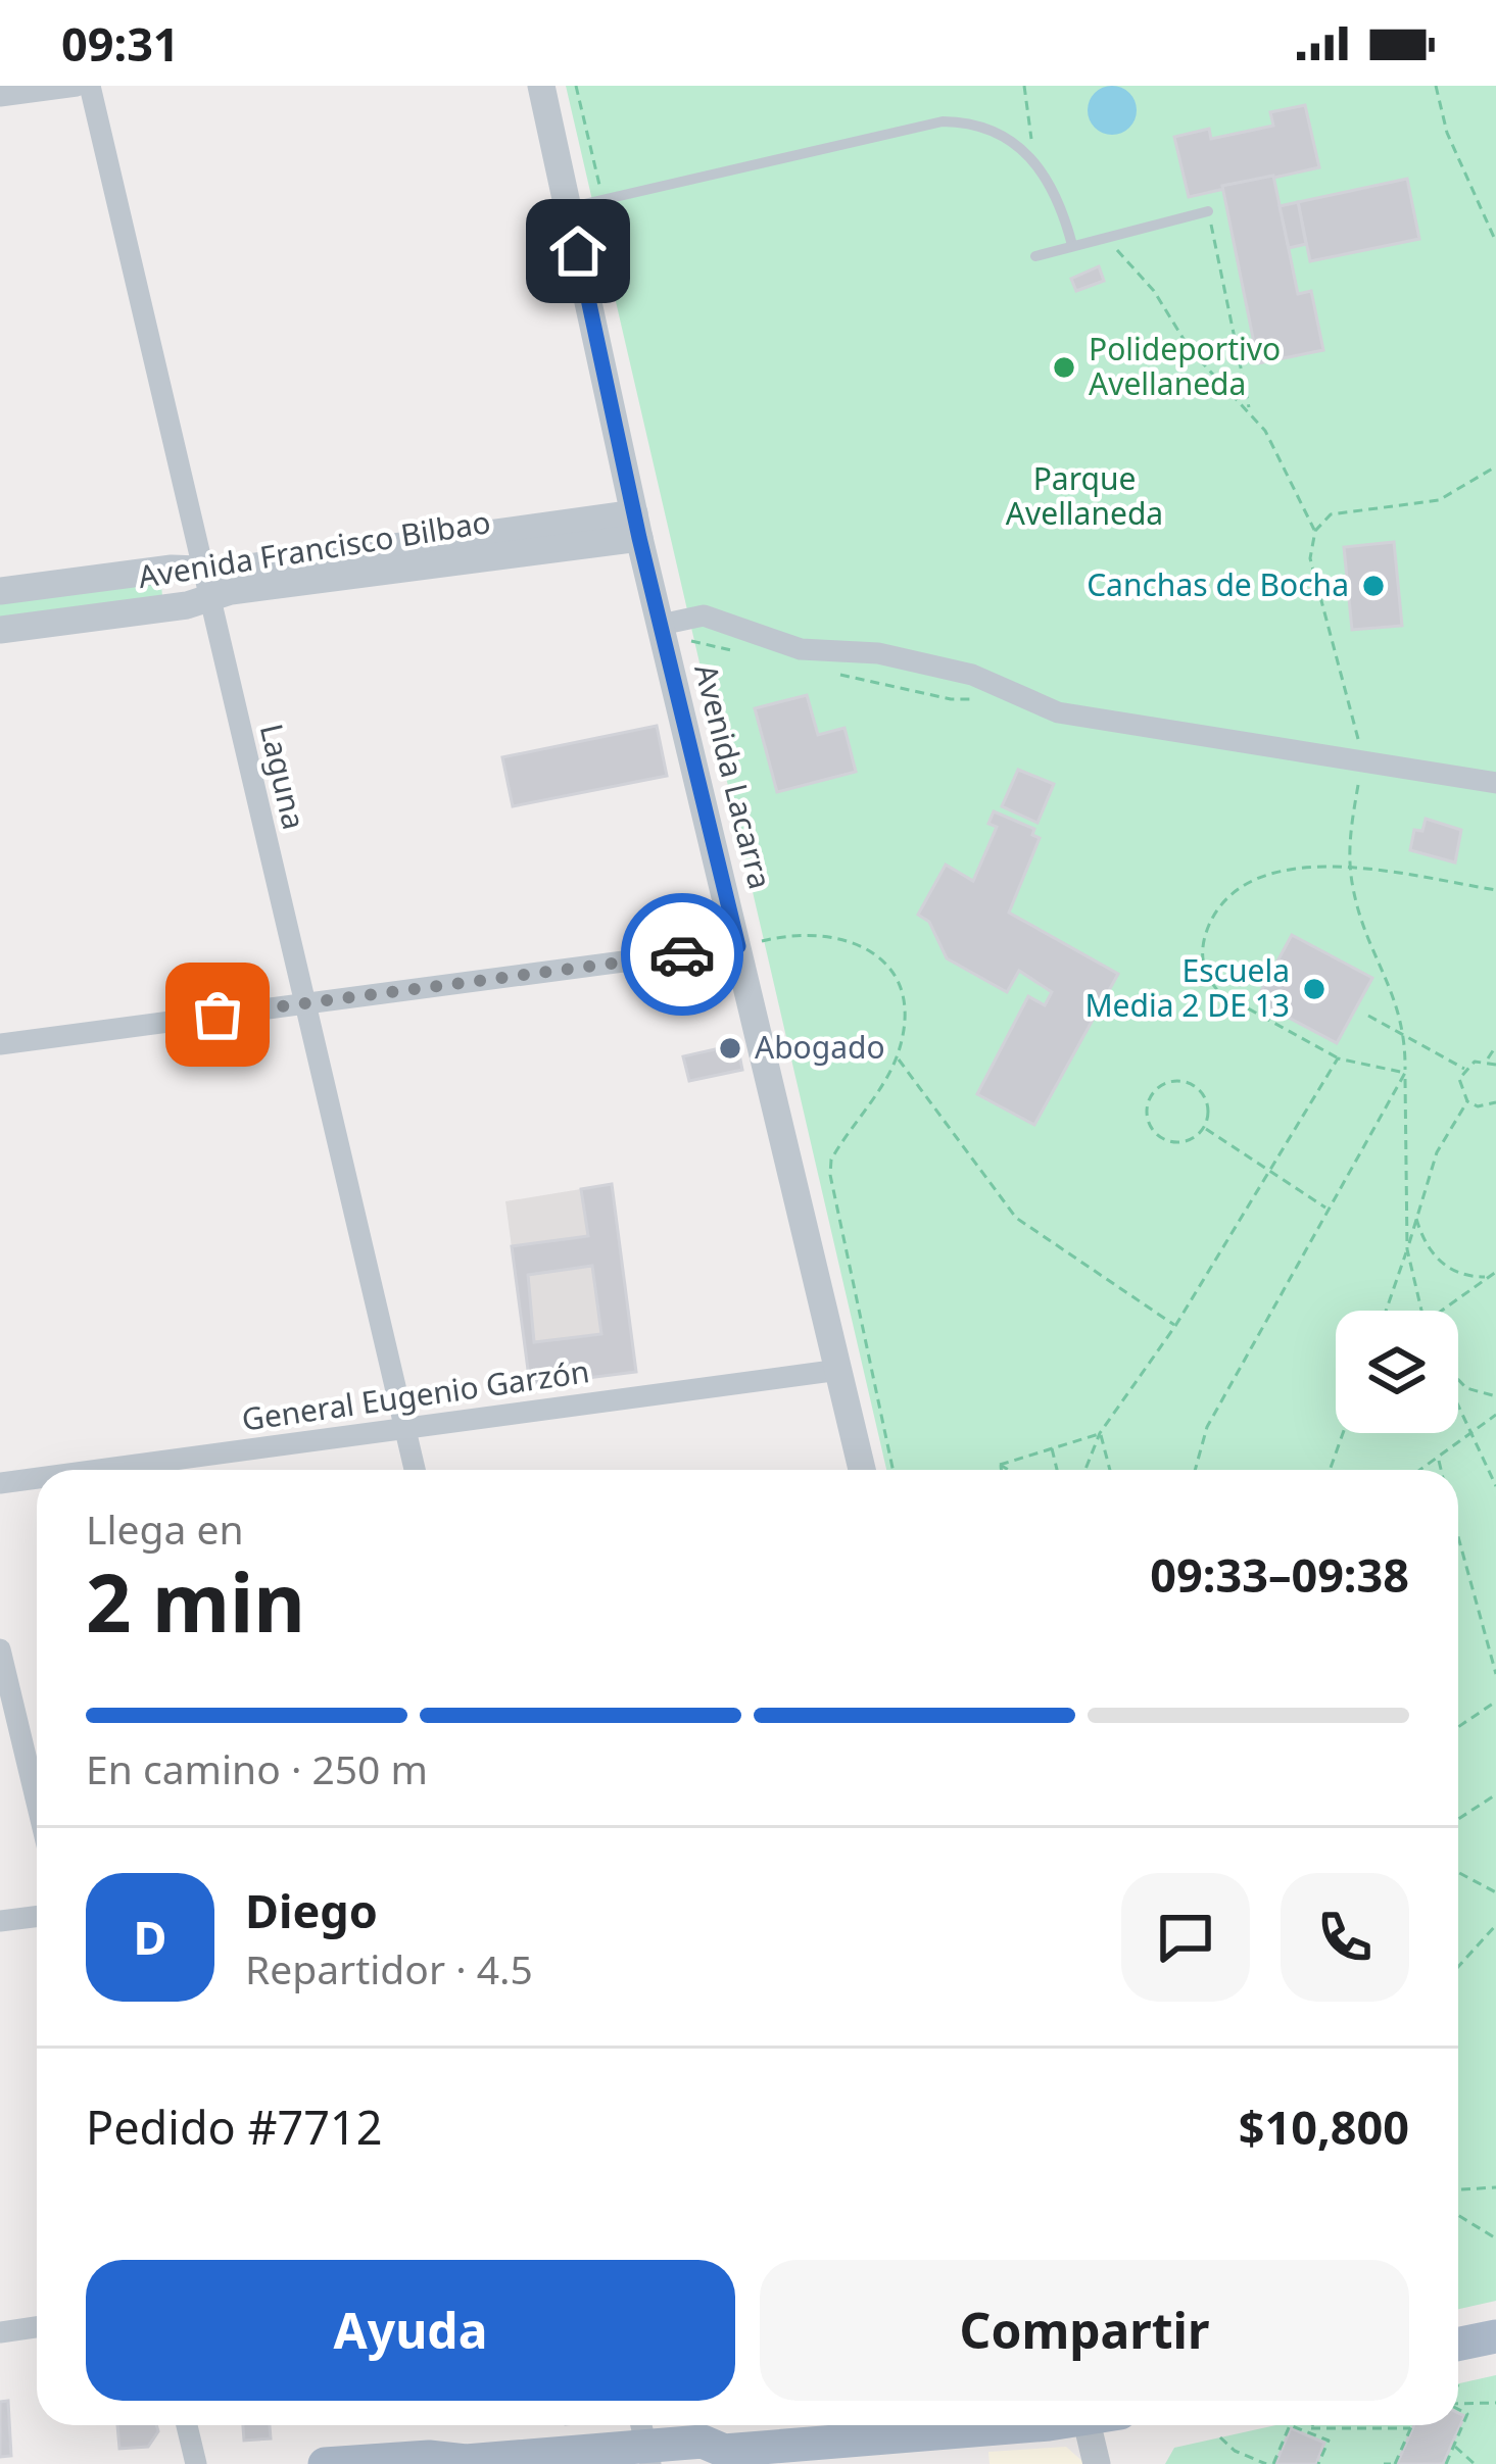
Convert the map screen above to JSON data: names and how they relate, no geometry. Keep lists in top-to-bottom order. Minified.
{"streets":{"street":["Avenida Francisco Bilbao","Laguna","Avenida Lacarra","General Eugenio Garzón"]},"crossings":[["Avenida Francisco Bilbao","Laguna"],["Avenida Francisco Bilbao","Avenida Lacarra"],["Laguna","General Eugenio Garzón"],["Avenida Lacarra","General Eugenio Garzón"]],"parks":["Parque Avellaneda"],"places":["Polideportivo Avellaneda","Canchas de Bocha","Escuela Media 2 DE 13","Abogado"],"page":{"status":"09:31","heading":["2 min","Llega en","09:33–09:38"],"panel":["Diego","Repartidor · 4.5","Pedido #7712","$10,800"],"bar":"En camino · 250 m","round":"D","buttons":["Ayuda","Compartir"]}}
